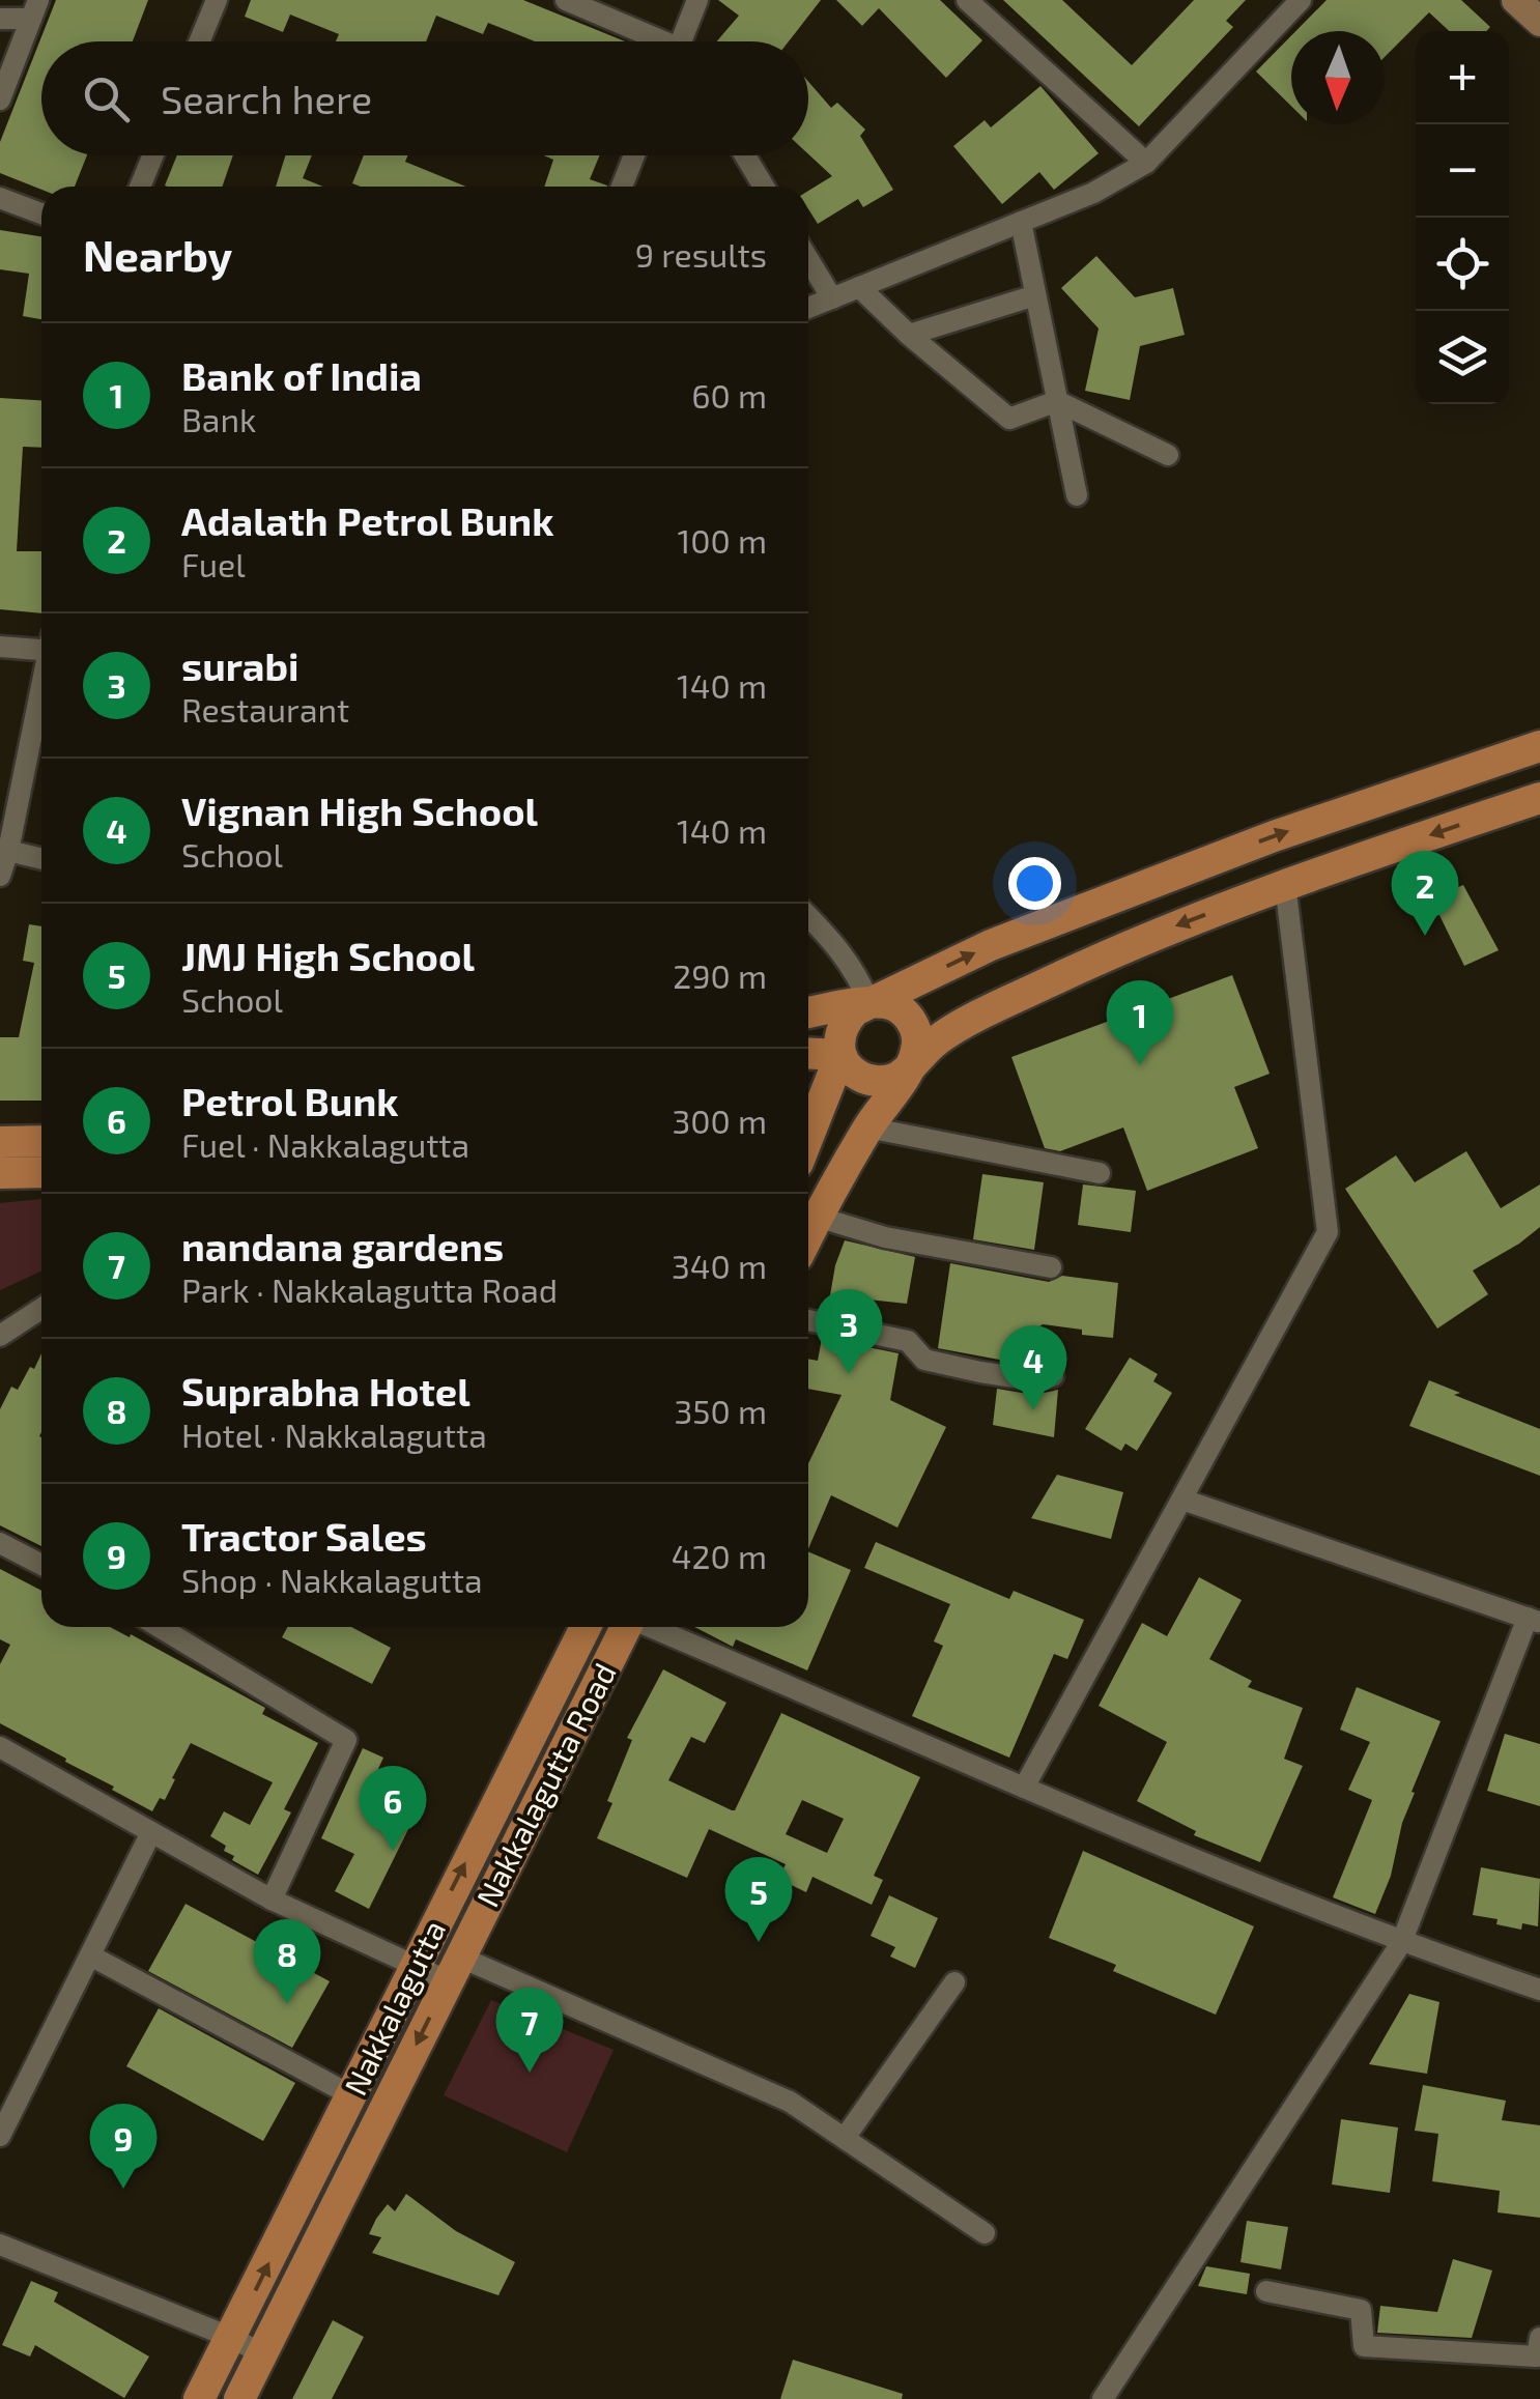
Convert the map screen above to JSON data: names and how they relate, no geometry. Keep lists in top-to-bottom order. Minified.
{"streets":{"main road":["Nakkalagutta Road","Nakkalagutta"]},"one_way":["Nakkalagutta Road","Nakkalagutta"],"north":"bottom","page":{"map_buttons":["+","−"],"search":"Search here","heading":["Nearby","9 results"],"list":[{"mark":"1","name":"Bank of India","note":"Bank","value":"60 m"},{"mark":"2","name":"Adalath Petrol Bunk","note":"Fuel","value":"100 m"},{"mark":"3","name":"surabi","note":"Restaurant","value":"140 m"},{"mark":"4","name":"Vignan High School","note":"School","value":"140 m"},{"mark":"5","name":"JMJ High School","note":"School","value":"290 m"},{"mark":"6","name":"Petrol Bunk","note":"Fuel · Nakkalagutta","value":"300 m"},{"mark":"7","name":"nandana gardens","note":"Park · Nakkalagutta Road","value":"340 m"},{"mark":"8","name":"Suprabha Hotel","note":"Hotel · Nakkalagutta","value":"350 m"},{"mark":"9","name":"Tractor Sales","note":"Shop · Nakkalagutta","value":"420 m"}],"pins":["2","1","3","4","6","5","8","7","9"]}}
